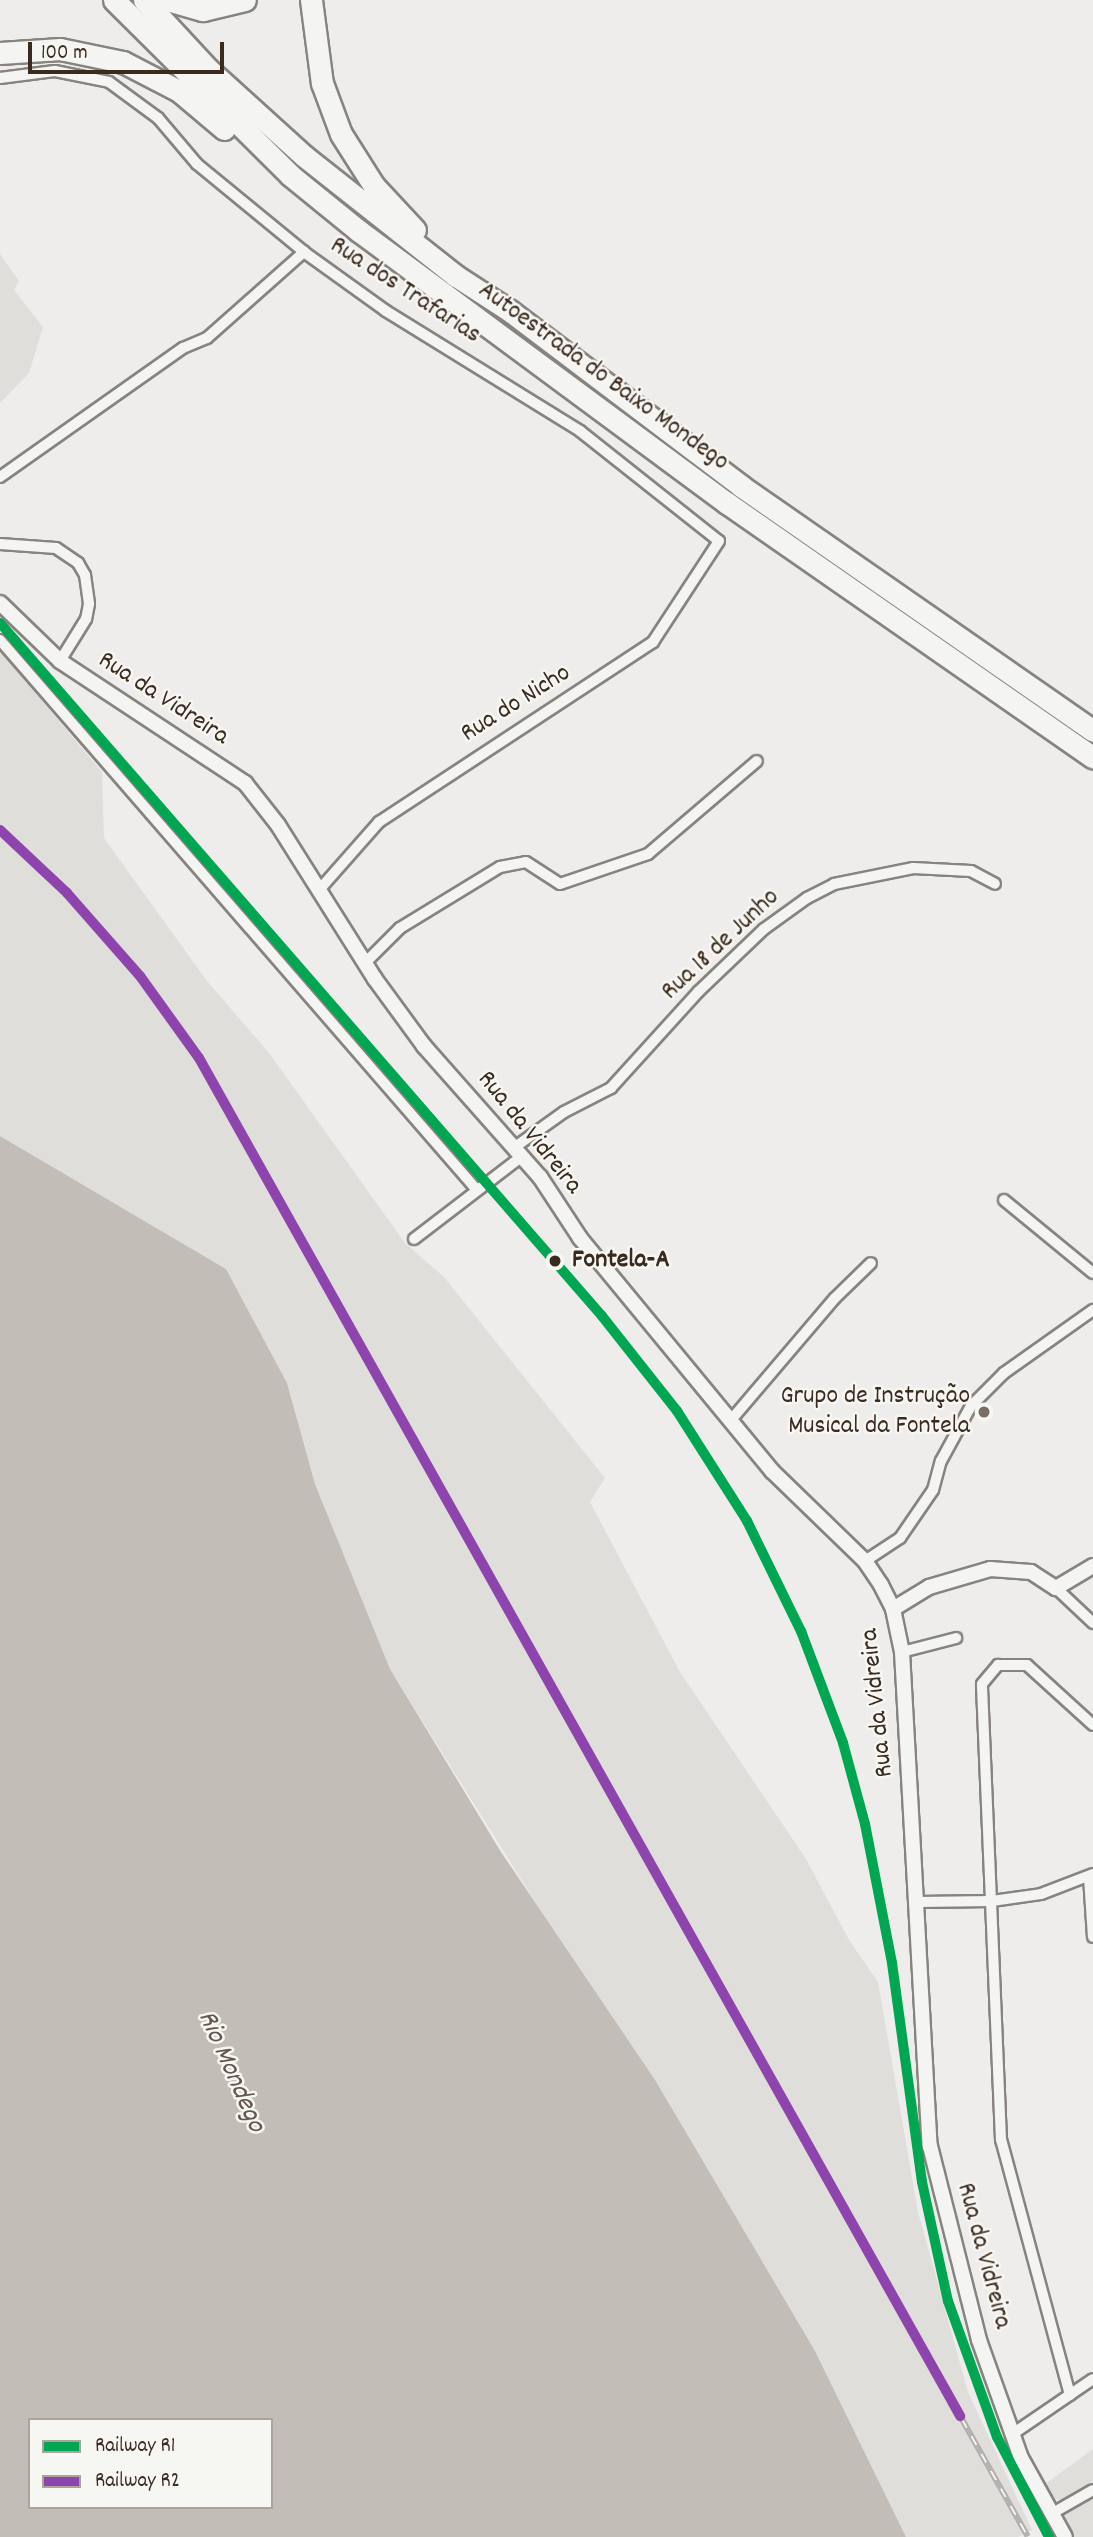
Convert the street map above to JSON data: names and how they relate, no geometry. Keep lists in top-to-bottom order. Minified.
{"streets":{"highway":["Autoestrada do Baixo Mondego"],"street":["Rua dos Trafarias","Rua da Vidreira","Rua do Nicho","Rua 18 de Junho"]},"crossings":[["Rua dos Trafarias","Rua do Nicho"],["Rua da Vidreira","Rua do Nicho"],["Rua da Vidreira","Rua 18 de Junho"]],"water":["Rio Mondego"],"places":["Fontela-A","Grupo de Instrução Musical da Fontela"],"lines":["rail line R1","rail line R2"],"legend":["Railway R1","Railway R2"],"scale_bar":"100 m"}
